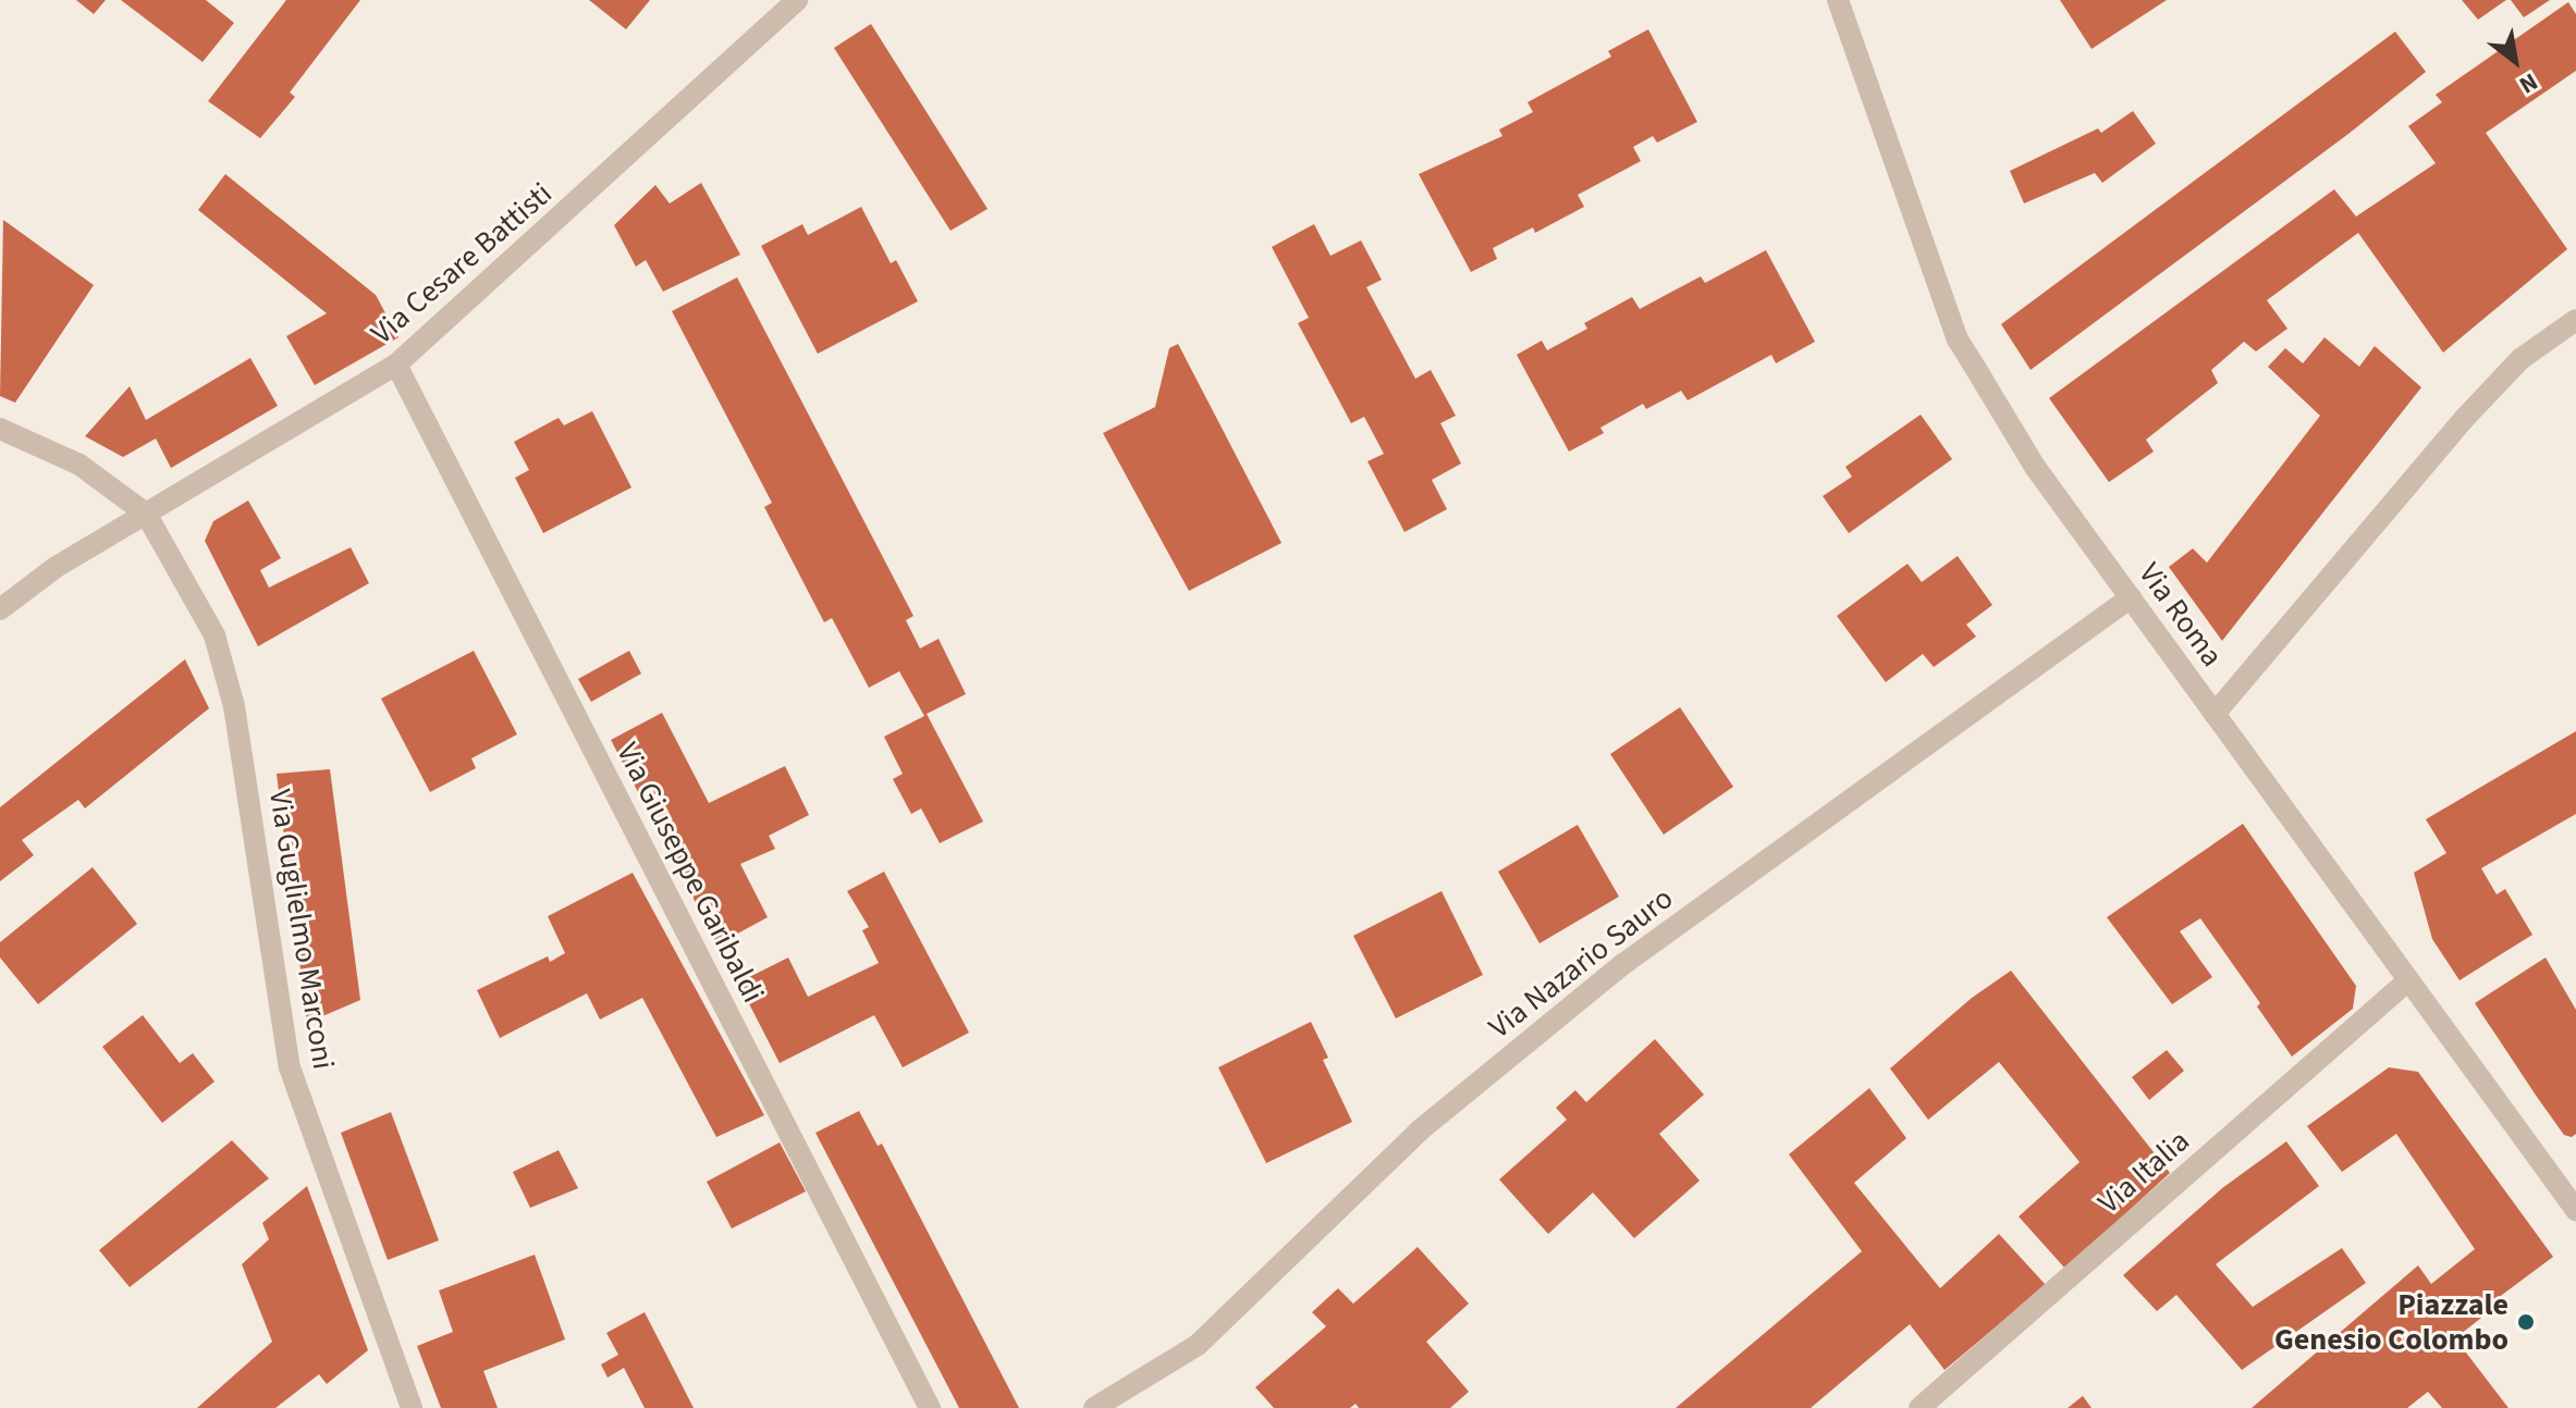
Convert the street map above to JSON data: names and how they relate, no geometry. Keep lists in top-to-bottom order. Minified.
{"streets":{"street":["Via Cesare Battisti","Via Roma","Via Giuseppe Garibaldi","Via Guglielmo Marconi","Via Nazario Sauro","Via Italia"]},"crossings":[["Via Cesare Battisti","Via Giuseppe Garibaldi"],["Via Cesare Battisti","Via Guglielmo Marconi"],["Via Roma","Via Nazario Sauro"],["Via Roma","Via Italia"]],"places":["Piazzale Genesio Colombo"],"north":"bottom right"}
